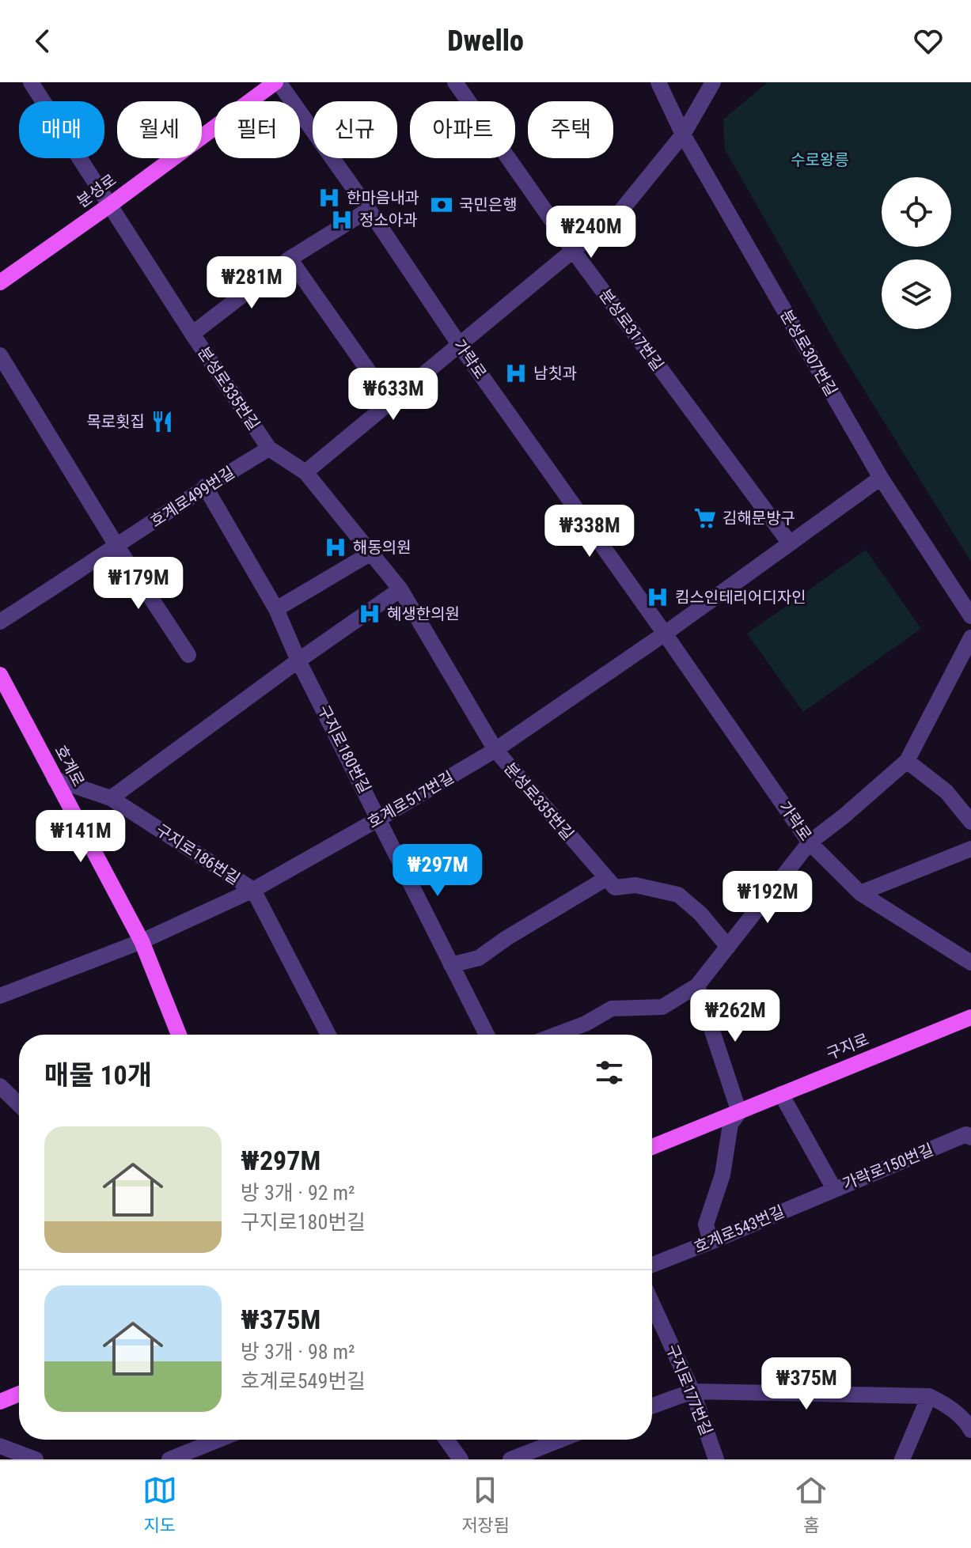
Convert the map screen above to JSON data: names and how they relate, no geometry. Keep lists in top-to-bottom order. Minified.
{"streets":{"main road":["분성로","호계로","구지로"],"street":["분성로317번길","분성로307번길","가락로","분성로335번길","호계로499번길","구지로180번길","호계로517번길","구지로186번길","가락로150번길","호계로543번길","구지로177번길"]},"crossings":[["분성로","가락로"],["분성로","분성로335번길"],["가락로","호계로517번길"],["분성로335번길","호계로499번길"],["분성로335번길","호계로517번길"],["호계로499번길","구지로180번길"],["구지로180번길","호계로517번길"],["호계로","호계로517번길"],["호계로","구지로186번길"],["호계로517번길","구지로186번길"],["구지로","가락로150번길"],["가락로150번길","호계로543번길"]],"parks":["수로왕릉"],"places":{"hospital":["한마음내과","정소아과","남칫과","해동의원","킴스인테리어디자인","혜생한의원"],"bank":["국민은행"],"restaurant":["목로횟집"],"supermarket":["김해문방구"]},"page":{"header":"Dwello","chip":["매매","월세","필터","신규","아파트","주택"],"price":["₩240M","₩281M","₩633M","₩338M","₩179M","₩141M","₩297M","₩192M","₩262M","₩375M"],"heading":"매물 10개","list":[{"name":"₩297M","note":"방 3개 · 92 m² · 구지로180번길"},{"name":"₩375M","note":"방 3개 · 98 m² · 호계로549번길"}],"tabs":["지도","저장됨","홈"]}}
